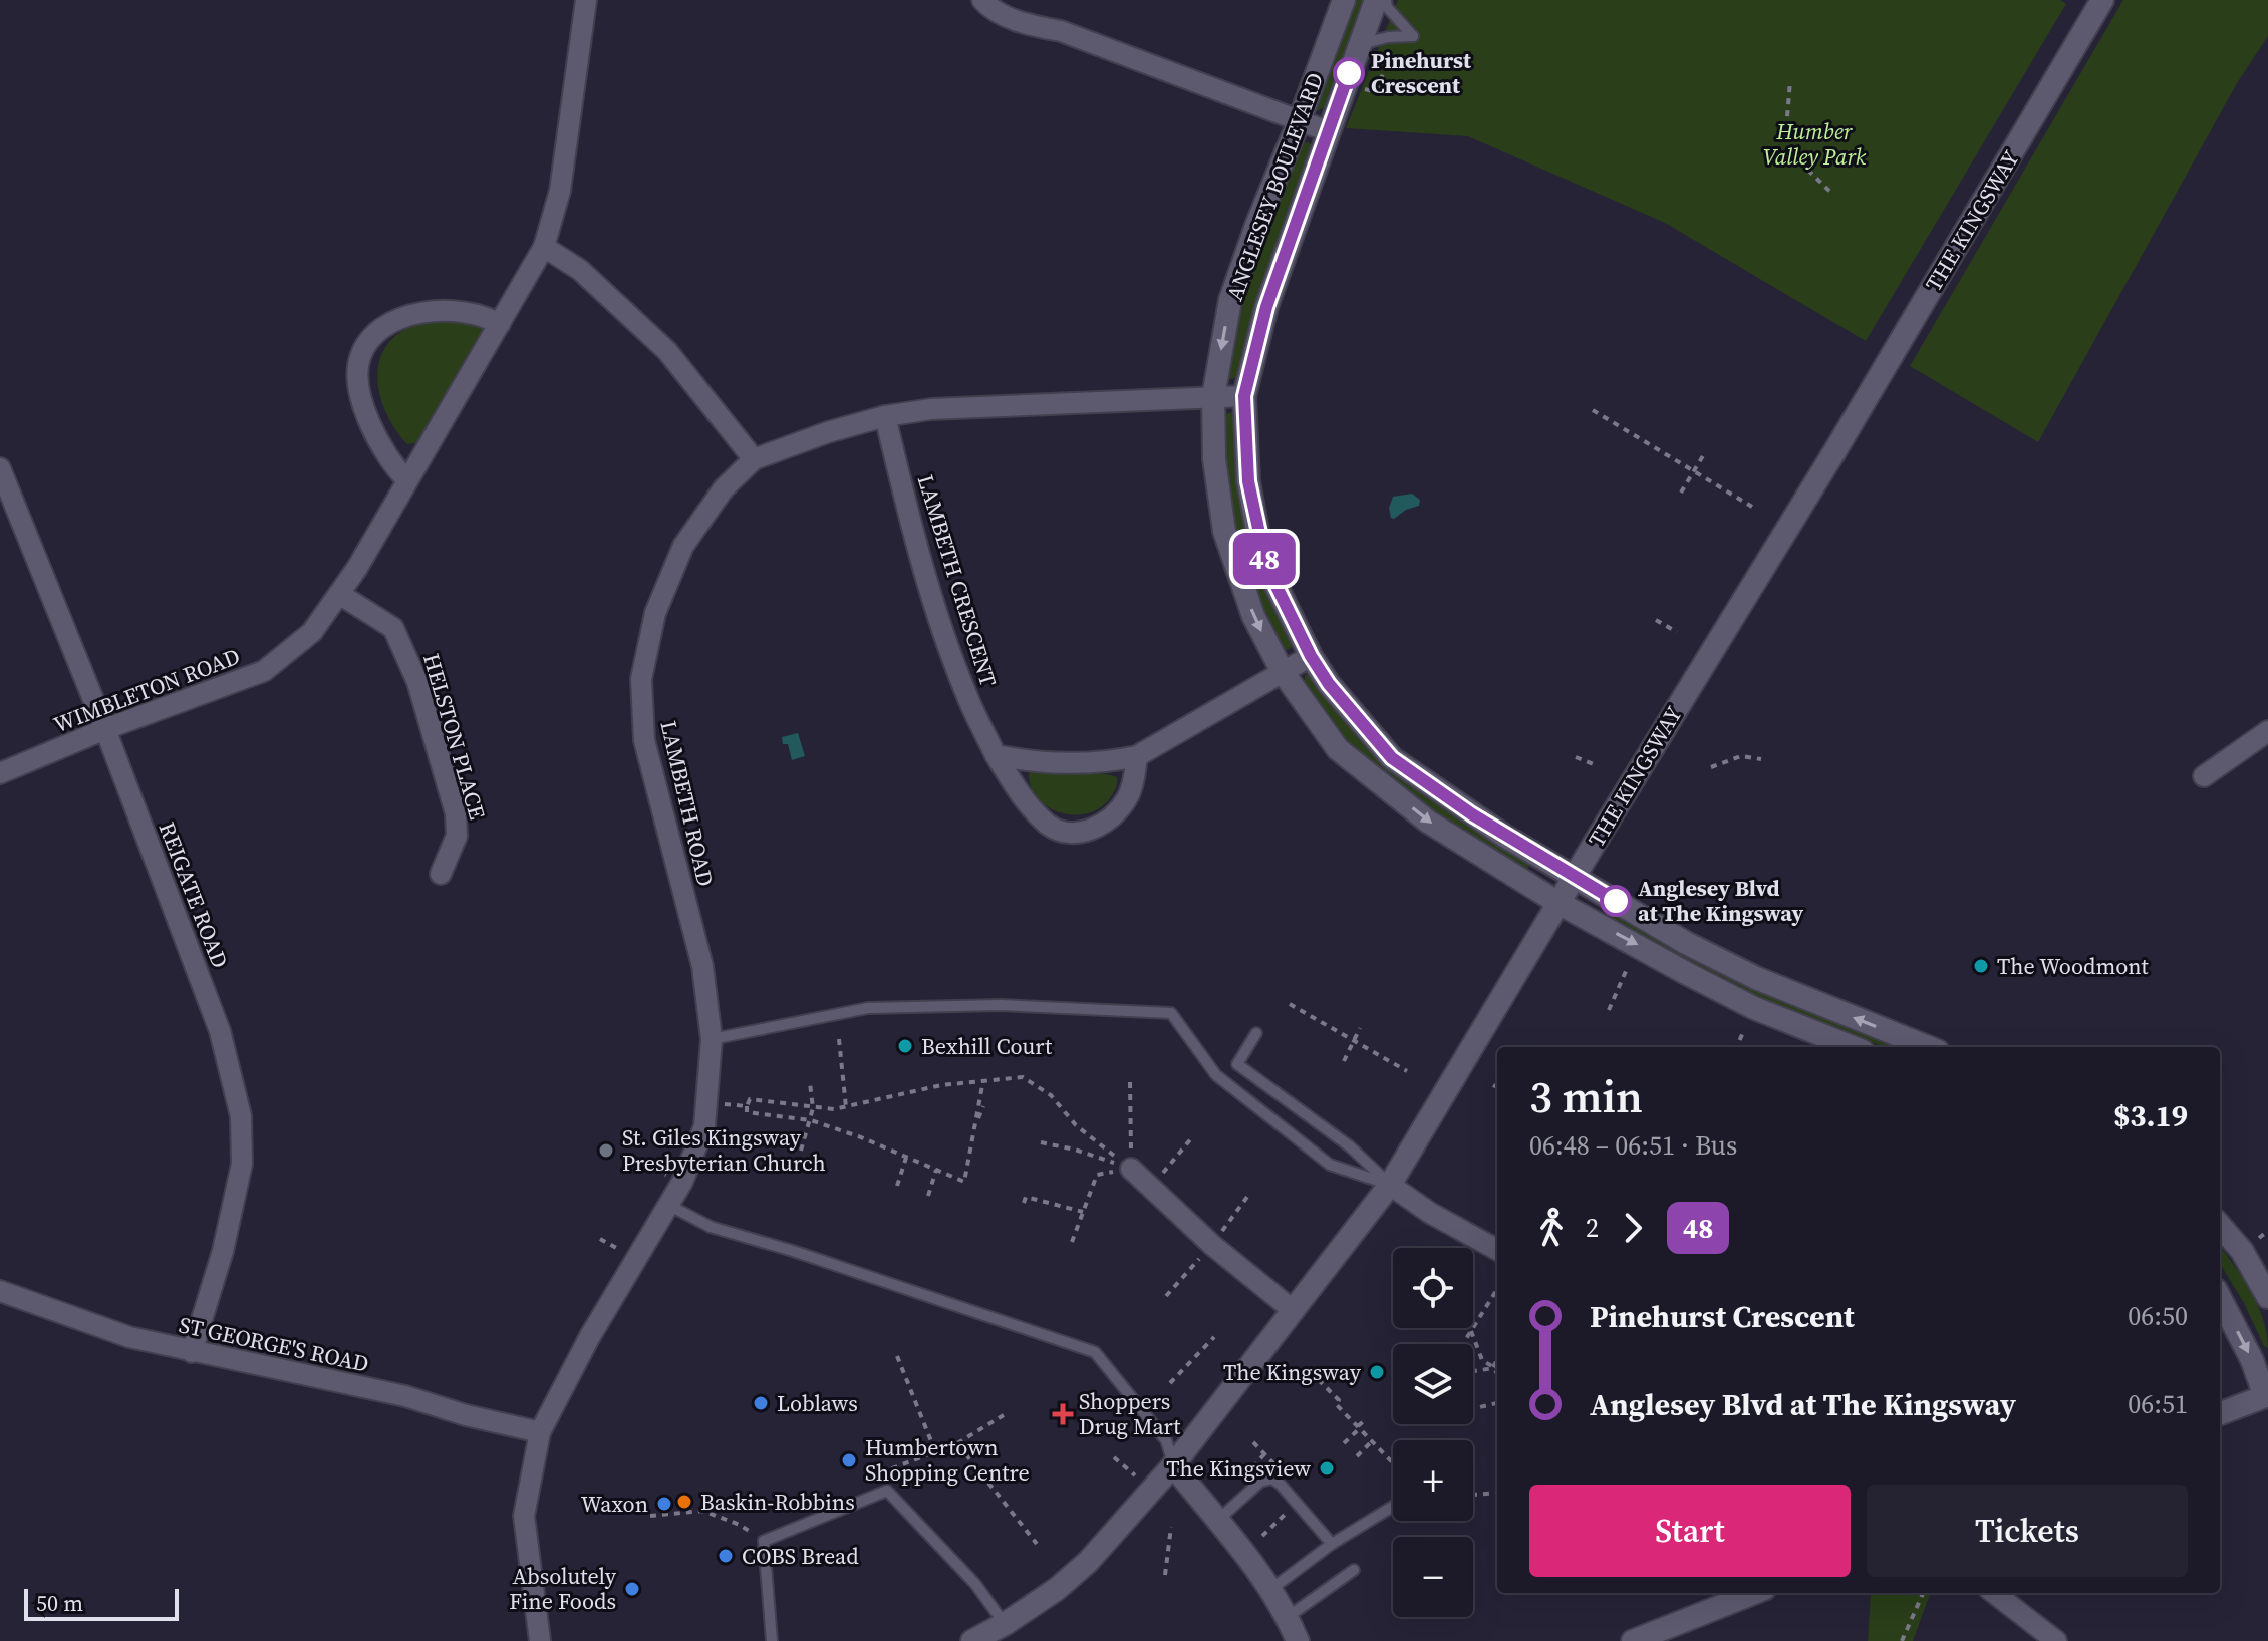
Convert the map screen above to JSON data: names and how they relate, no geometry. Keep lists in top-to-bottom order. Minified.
{"streets":{"street":["ANGLESEY BOULEVARD","THE KINGSWAY","LAMBETH CRESCENT","WIMBLETON ROAD","HELSTON PLACE","LAMBETH ROAD","REIGATE ROAD","ST GEORGE'S ROAD"]},"crossings":[["ANGLESEY BOULEVARD","THE KINGSWAY"],["ANGLESEY BOULEVARD","LAMBETH ROAD"],["LAMBETH CRESCENT","LAMBETH ROAD"],["WIMBLETON ROAD","HELSTON PLACE"],["WIMBLETON ROAD","REIGATE ROAD"],["LAMBETH ROAD","ST GEORGE'S ROAD"],["REIGATE ROAD","ST GEORGE'S ROAD"]],"parks":["Humber Valley Park"],"places":{"other":["Pinehurst Crescent","Anglesey Blvd at The Kingsway","The Woodmont","Bexhill Court","St. Giles Kingsway Presbyterian Church","The Kingsway","Loblaws","Humbertown Shopping Centre","The Kingsview","Baskin-Robbins","Waxon","COBS Bread","Absolutely Fine Foods"],"health":["Shoppers Drug Mart"]},"lines":["bus line 48"],"scale_bar":"50 m","page":{"on_map":"48","heading":["3 min","06:48 – 06:51 · Bus","$3.19"],"legs":["2","48"],"map_buttons":["+","−"],"list":[{"name":"Pinehurst Crescent","value":"06:50"},{"name":"Anglesey Blvd at The Kingsway","value":"06:51"}],"buttons":["Start","Tickets"],"scale":"50 m"}}
